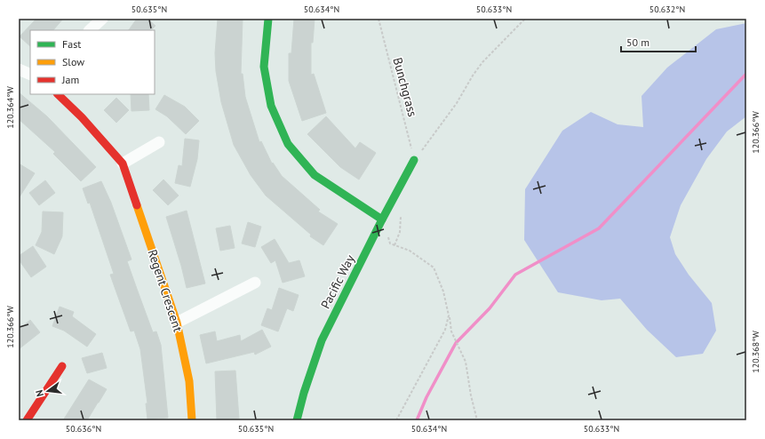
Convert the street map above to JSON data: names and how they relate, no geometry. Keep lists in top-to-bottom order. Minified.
{"streets":{"street":["Pacific Way","Regent Crescent"],"path":["Bunchgrass"]},"crossings":[["Bunchgrass","Pacific Way"]],"legend":["Fast","Slow","Jam"],"scale_bar":"50 m","north":"left","coordinates":["50.635°N","50.634°N","50.633°N","50.632°N","120.364°W","120.366°W","120.368°W","50.636°N"]}
